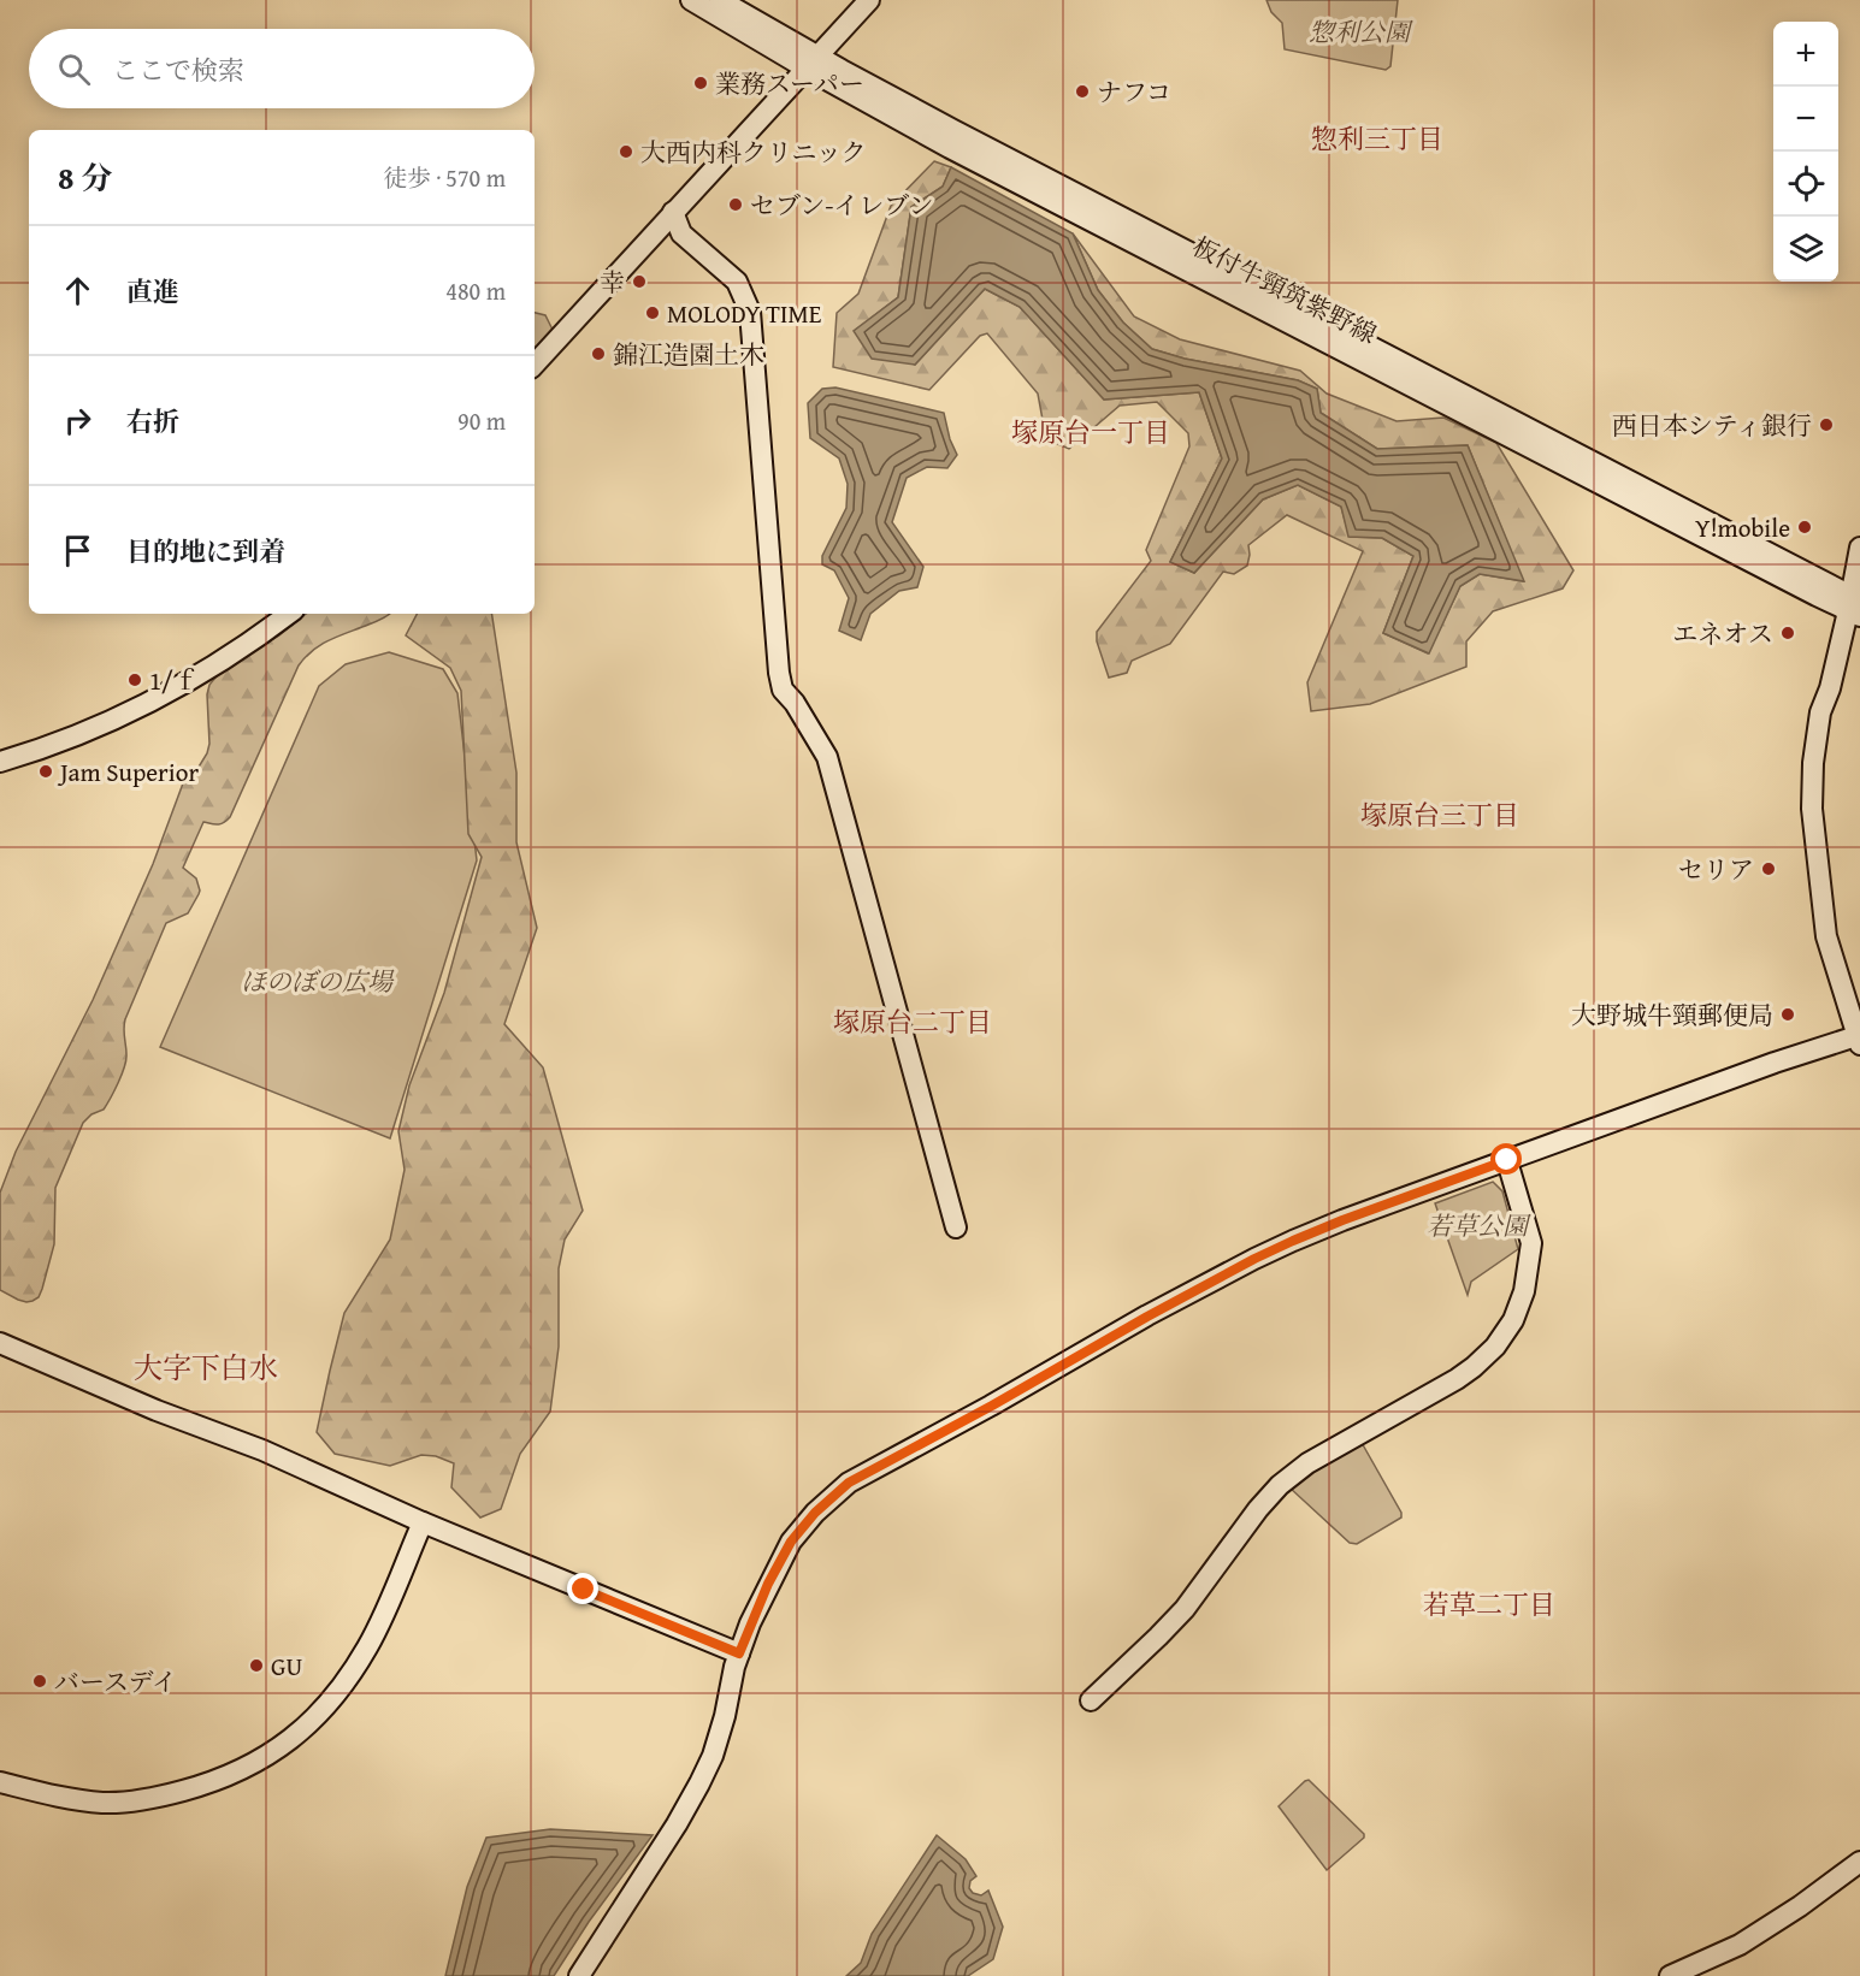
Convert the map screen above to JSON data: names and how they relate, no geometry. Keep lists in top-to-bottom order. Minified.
{"streets":{"street":["板付牛頸筑紫野線"]},"districts":["惣利三丁目","塚原台一丁目","塚原台三丁目","塚原台二丁目","大字下白水","若草二丁目"],"parks":["惣利公園","ほのぼの広場","若草公園"],"places":["業務スーパー","ナフコ","大西内科クリニック","セブン-イレブン","幸","MOLODY TIME","錦江造園土木","西日本シティ銀行","Y!mobile","エネオス","1/ｆ","Jam Superior","セリア","大野城牛頸郵便局","GU","バースデイ"],"page":{"map_buttons":["+","−"],"search":"ここで検索","heading":["8 分","徒歩 · 570 m"],"list":[["直進","480 m"],["右折","90 m"],"目的地に到着"]}}
